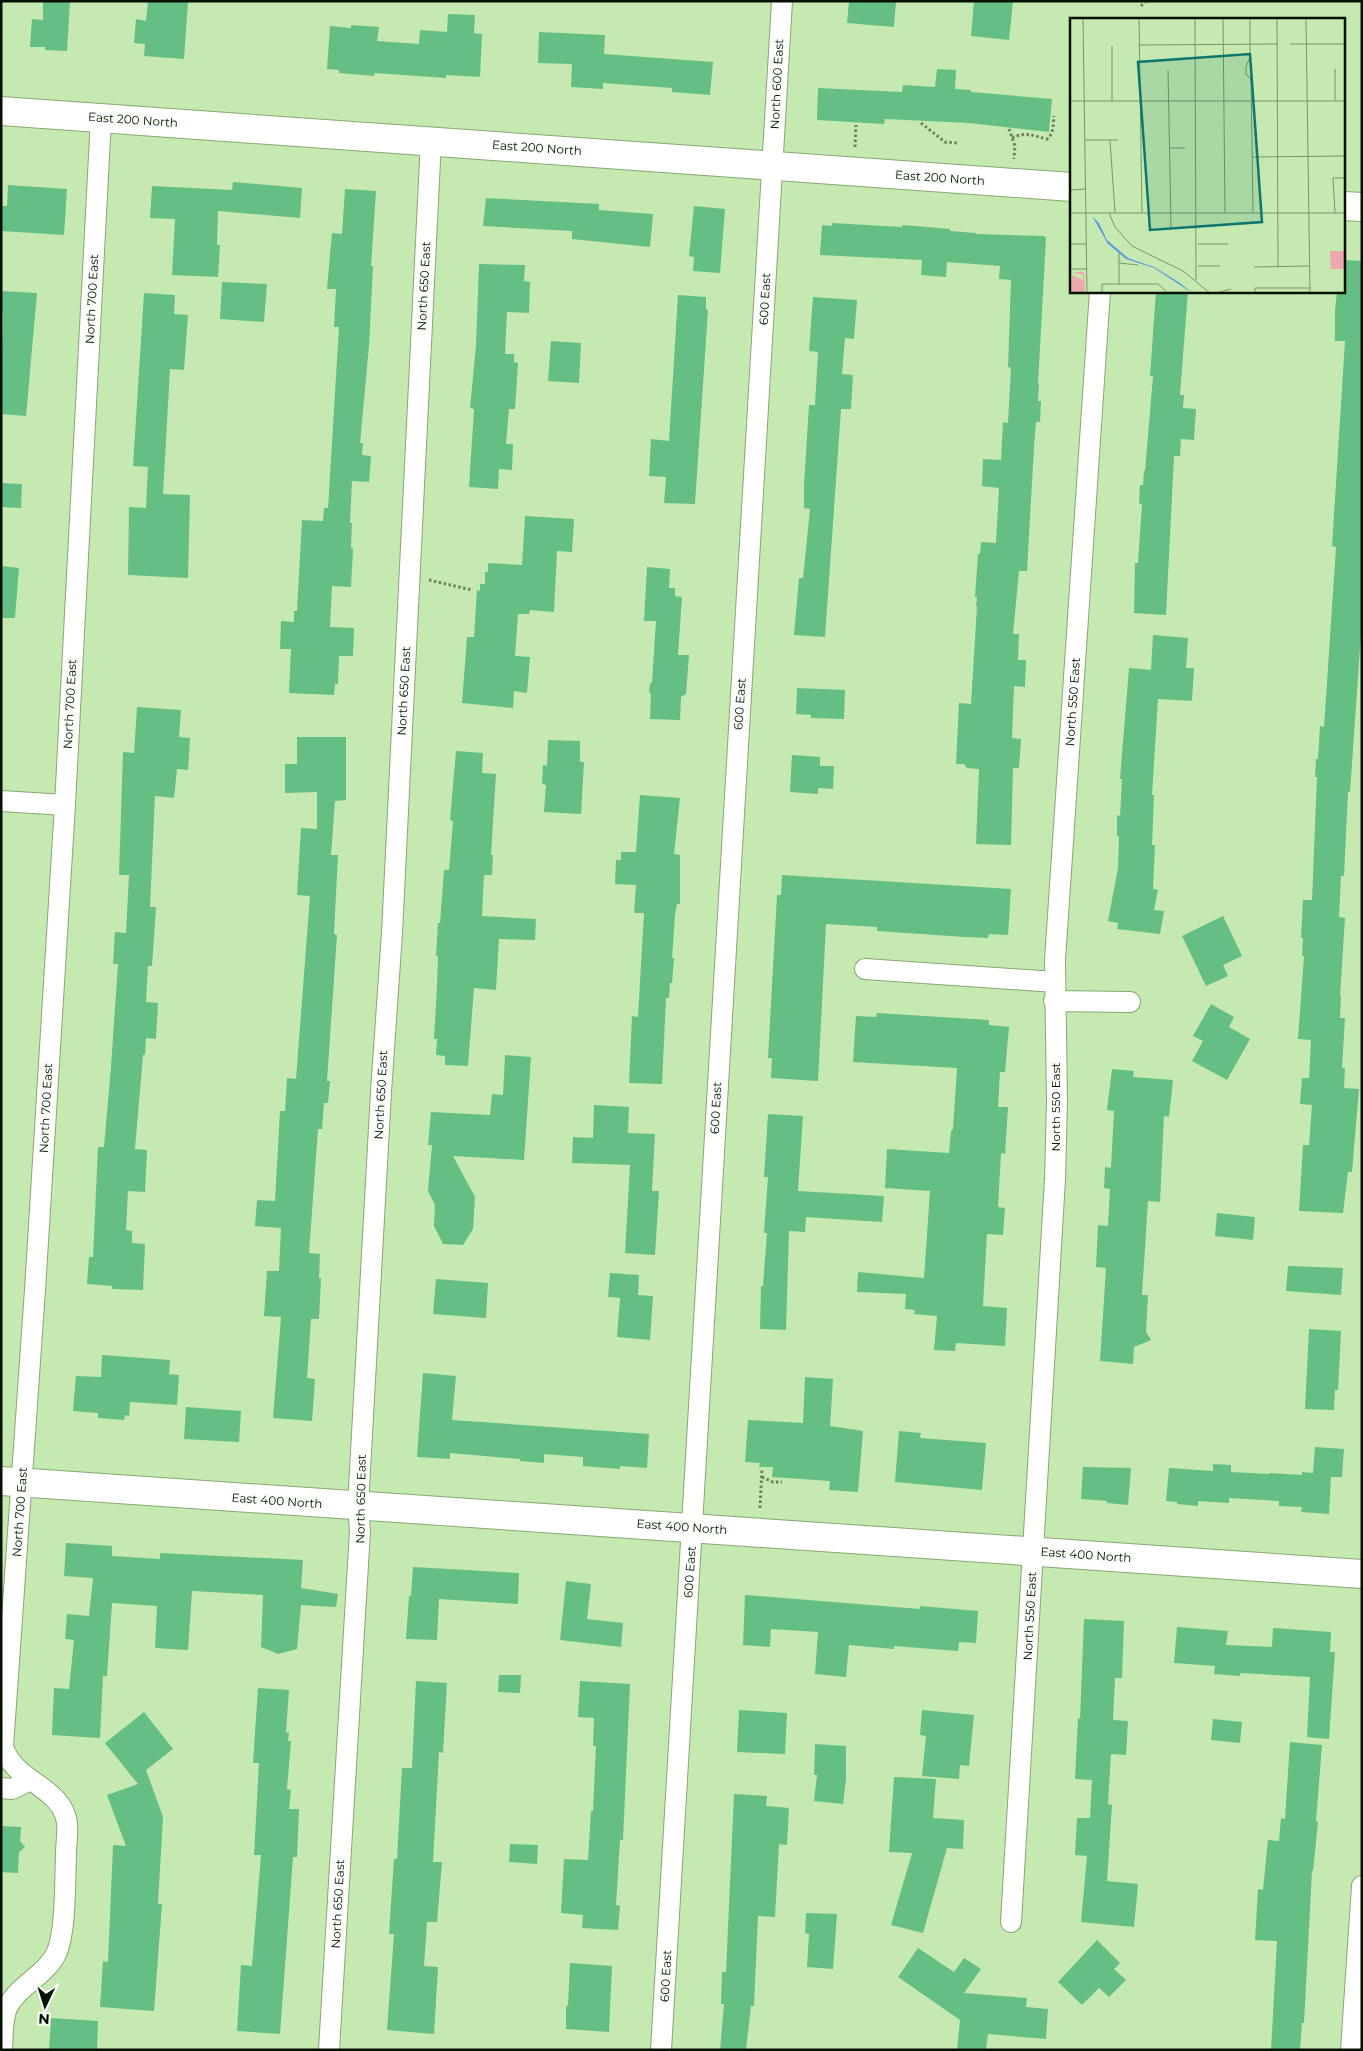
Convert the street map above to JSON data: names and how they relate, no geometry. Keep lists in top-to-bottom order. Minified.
{"streets":{"main road":["East 200 North","East 400 North"],"street":["North 600 East","North 650 East","North 700 East","600 East","North 550 East"]},"crossings":[["North 600 East","East 200 North"],["North 600 East","600 East"],["East 200 North","North 650 East"],["East 200 North","North 700 East"],["East 200 North","600 East"],["North 650 East","East 400 North"],["North 700 East","East 400 North"],["600 East","East 400 North"],["North 550 East","East 400 North"]],"north":"bottom"}
